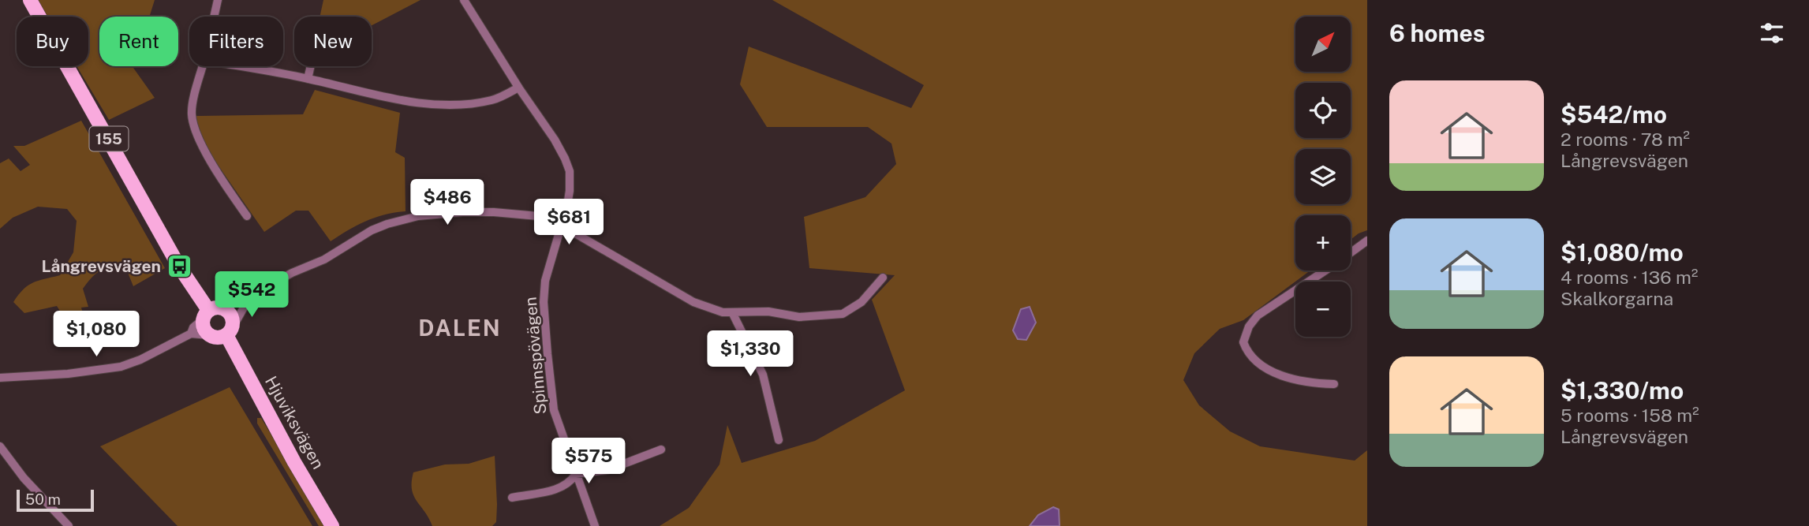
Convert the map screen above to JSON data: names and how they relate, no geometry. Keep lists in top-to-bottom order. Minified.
{"streets":{"main road":["155","Hjuviksvägen"],"street":["Spinnspövägen"]},"districts":["DALEN"],"places":{"bus stop":["Långrevsvägen"]},"scale_bar":"50 m","north":"top right","page":{"heading":"6 homes","map_buttons":["+","−"],"chip":["Buy","Rent","Filters","New"],"list":[{"name":"$542/mo","note":"2 rooms · 78 m² · Långrevsvägen"},{"name":"$1,080/mo","note":"4 rooms · 136 m² · Skalkorgarna"},{"name":"$1,330/mo","note":"5 rooms · 158 m² · Långrevsvägen"}],"price":["$486","$681","$542","$1,080","$1,330","$575"],"scale":"50 m"}}
